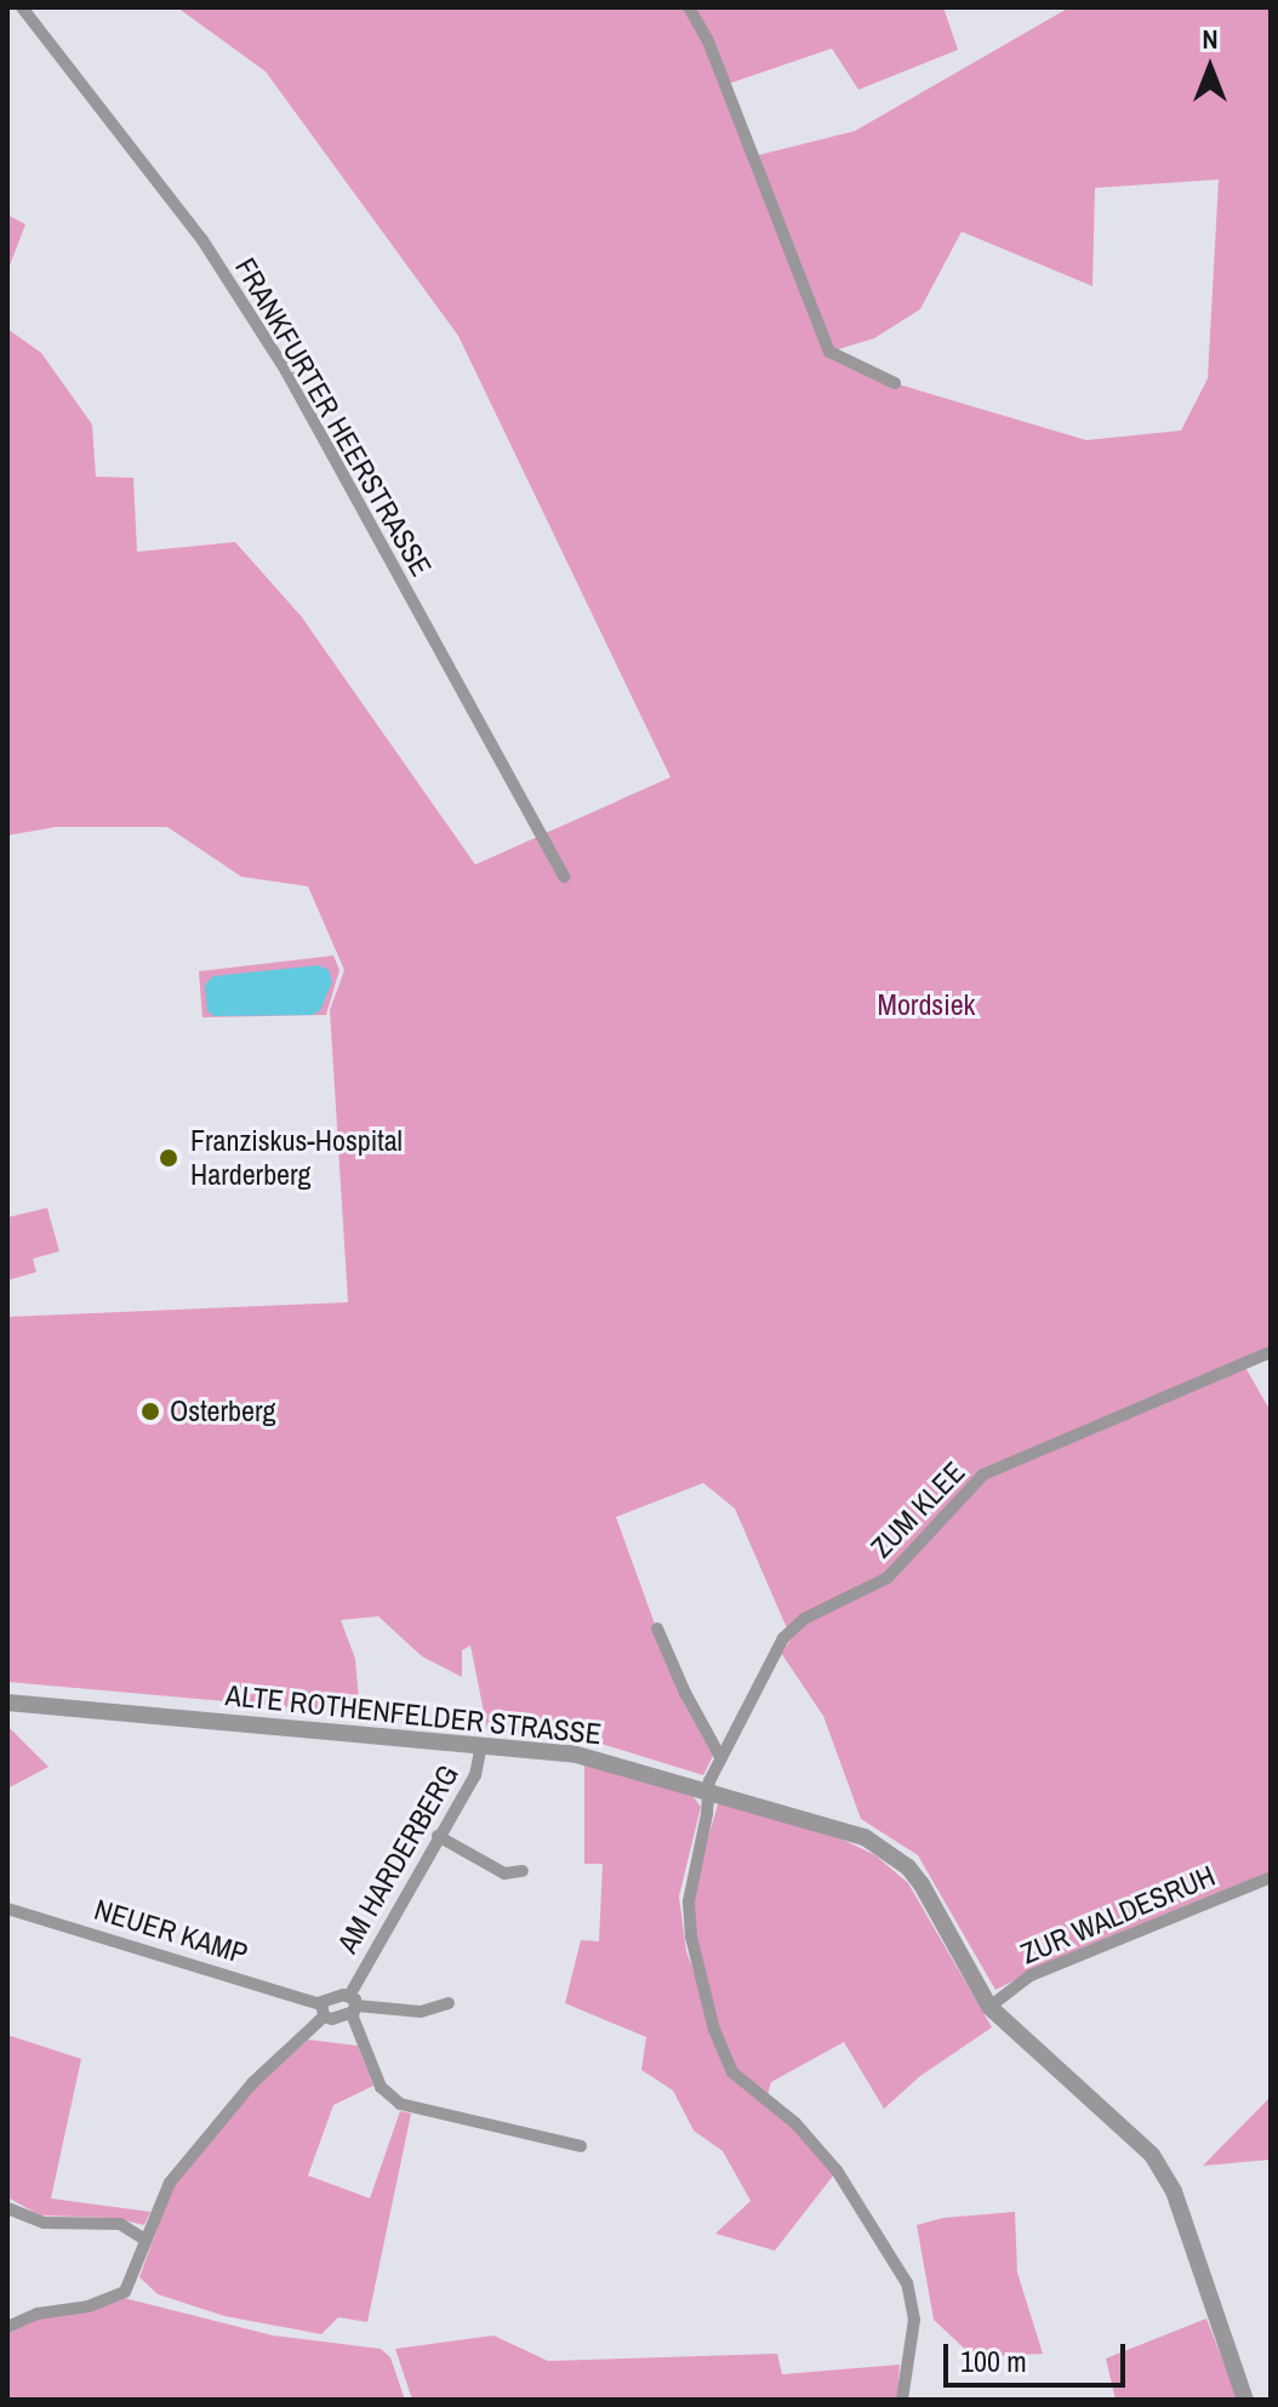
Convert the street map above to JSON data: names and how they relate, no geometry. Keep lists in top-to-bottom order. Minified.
{"streets":{"street":["FRANKFURTER HEERSTRASSE","ZUM KLEE","ALTE ROTHENFELDER STRASSE","AM HARDERBERG","ZUR WALDESRUH","NEUER KAMP"]},"crossings":[["ZUM KLEE","ALTE ROTHENFELDER STRASSE"],["ALTE ROTHENFELDER STRASSE","AM HARDERBERG"],["ALTE ROTHENFELDER STRASSE","ZUR WALDESRUH"]],"parks":["Mordsiek"],"places":["Franziskus-Hospital Harderberg","Osterberg"],"scale_bar":"100 m","north":"top"}
